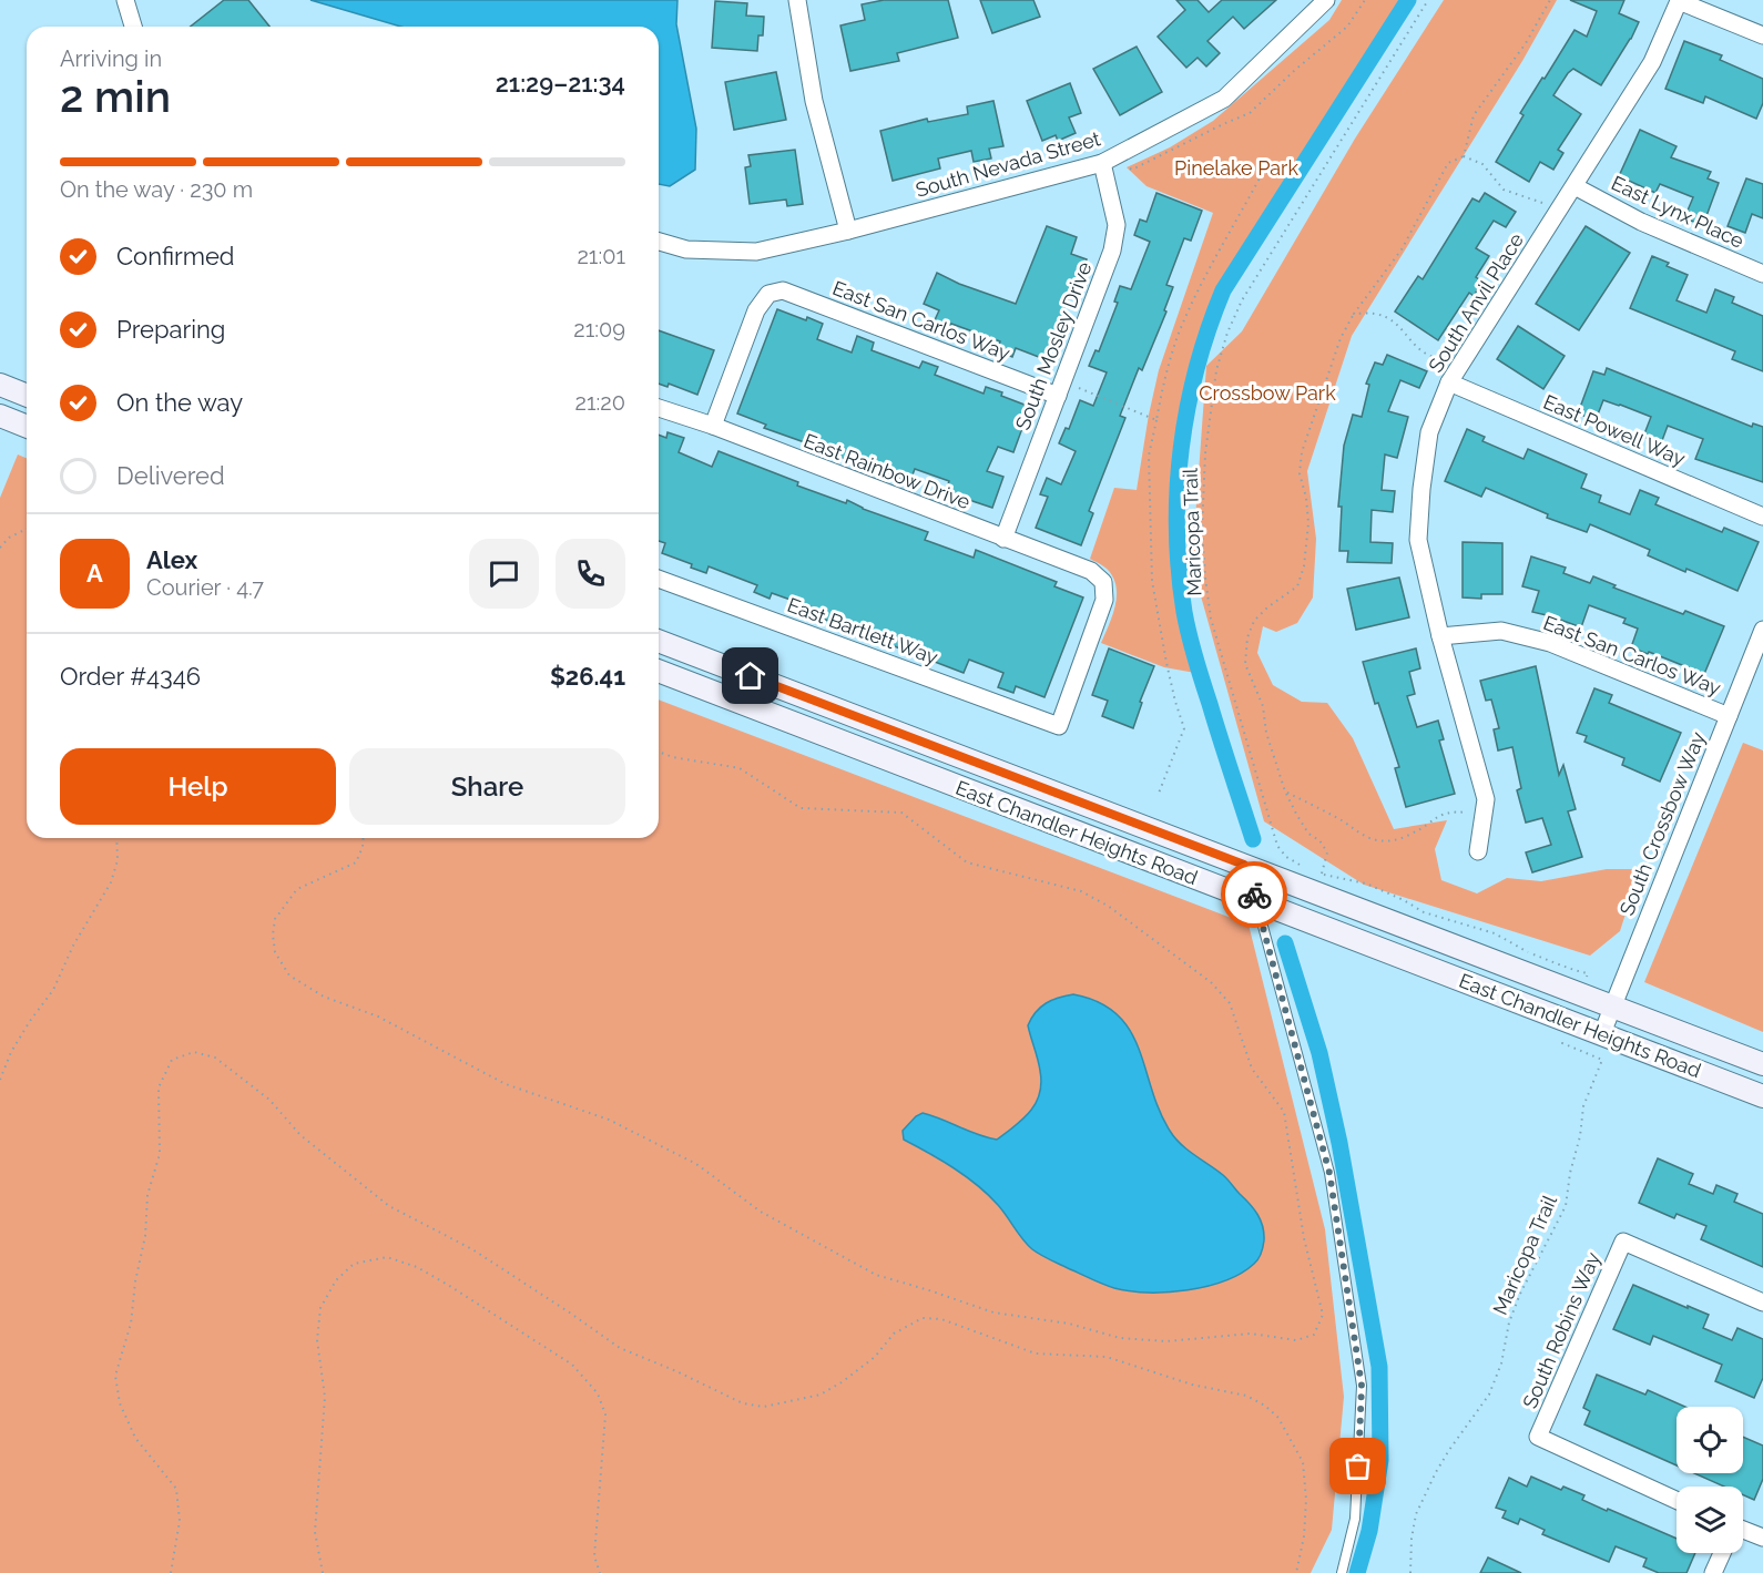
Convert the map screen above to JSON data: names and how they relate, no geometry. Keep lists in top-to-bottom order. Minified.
{"streets":{"main road":["East Chandler Heights Road"],"street":["South Nevada Street","East Lynx Place","South Anvil Place","East San Carlos Way","South Mosley Drive","East Powell Way","East Rainbow Drive","East Bartlett Way","South Crossbow Way","South Robins Way"],"path":["Maricopa Trail"]},"crossings":[["South Nevada Street","South Mosley Drive"],["East Lynx Place","South Anvil Place"],["South Anvil Place","East San Carlos Way"],["South Anvil Place","East Powell Way"],["East San Carlos Way","South Mosley Drive"],["East San Carlos Way","East Rainbow Drive"],["East San Carlos Way","South Crossbow Way"],["South Mosley Drive","East Rainbow Drive"],["East Rainbow Drive","East Bartlett Way"],["South Crossbow Way","East Chandler Heights Road"]],"parks":["Pinelake Park","Crossbow Park"],"page":{"heading":["2 min","Arriving in","21:29–21:34"],"panel":["Alex","Courier · 4.7","Order #4346","$26.41"],"bar":"On the way · 230 m","list":[["Confirmed","21:01"],["Preparing","21:09"],["On the way","21:20"],"Delivered"],"round":"A","buttons":["Help","Share"]}}
